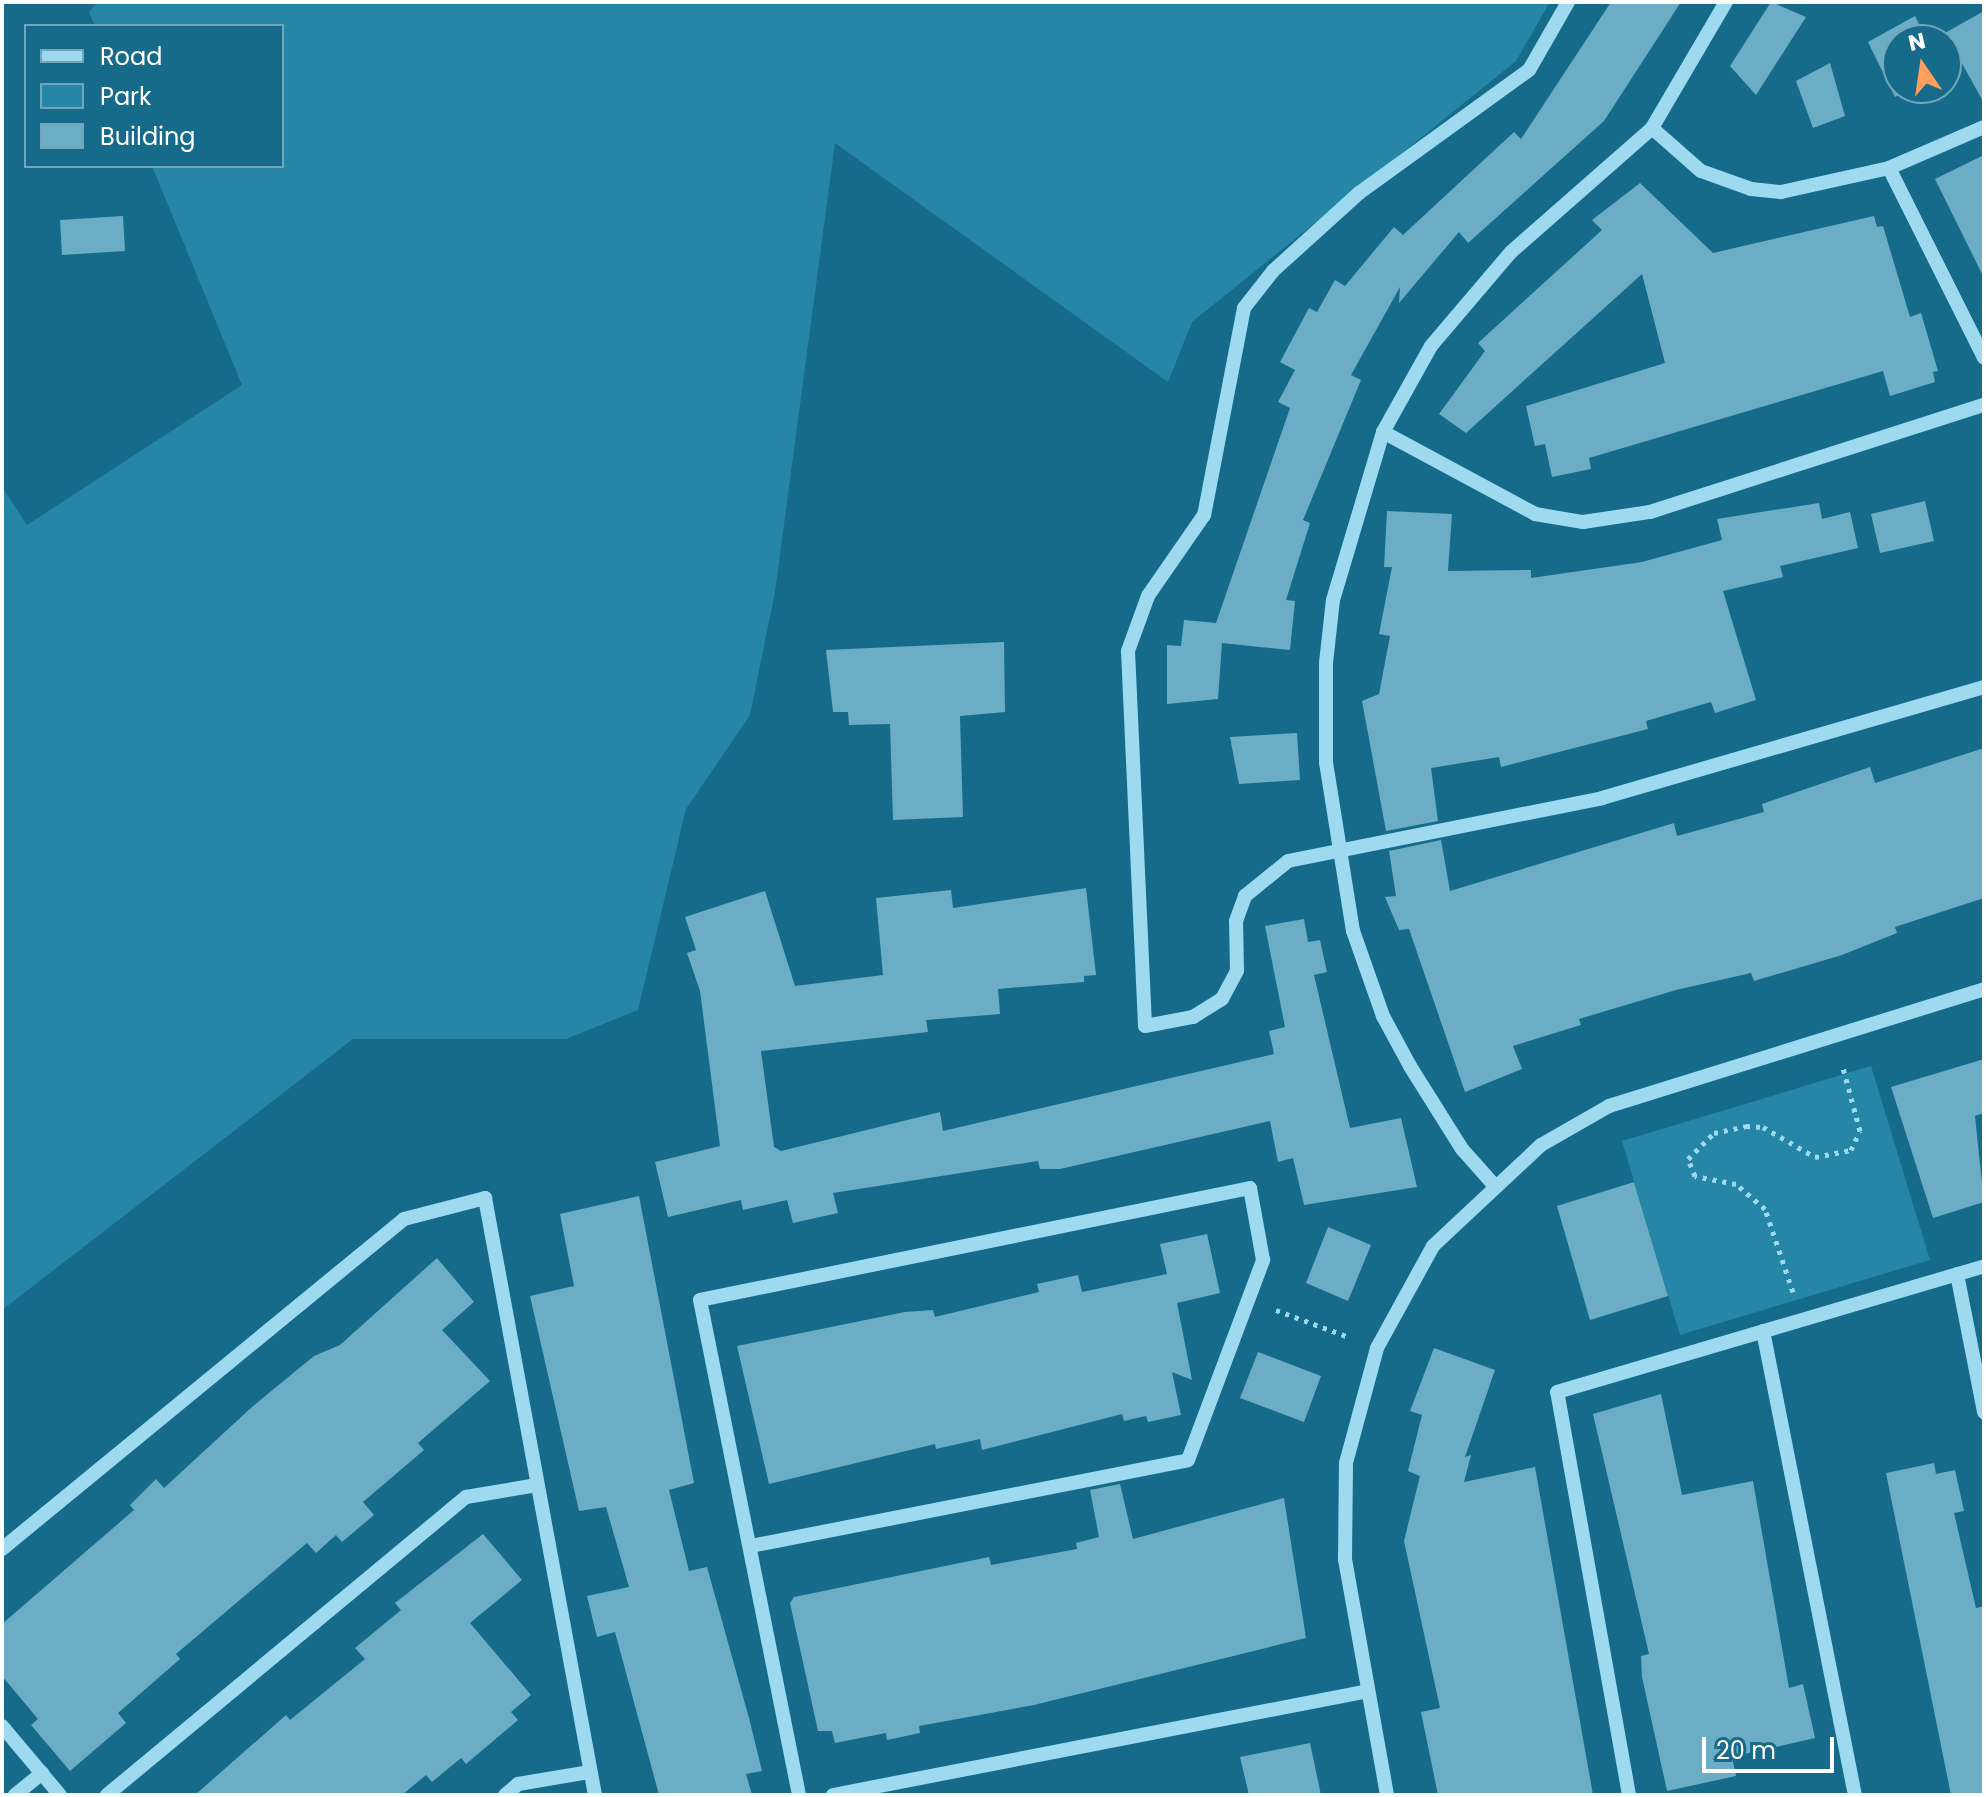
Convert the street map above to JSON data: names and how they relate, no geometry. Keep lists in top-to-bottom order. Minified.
{"legend":["Road","Park","Building"],"scale_bar":"20 m","north":"top"}
